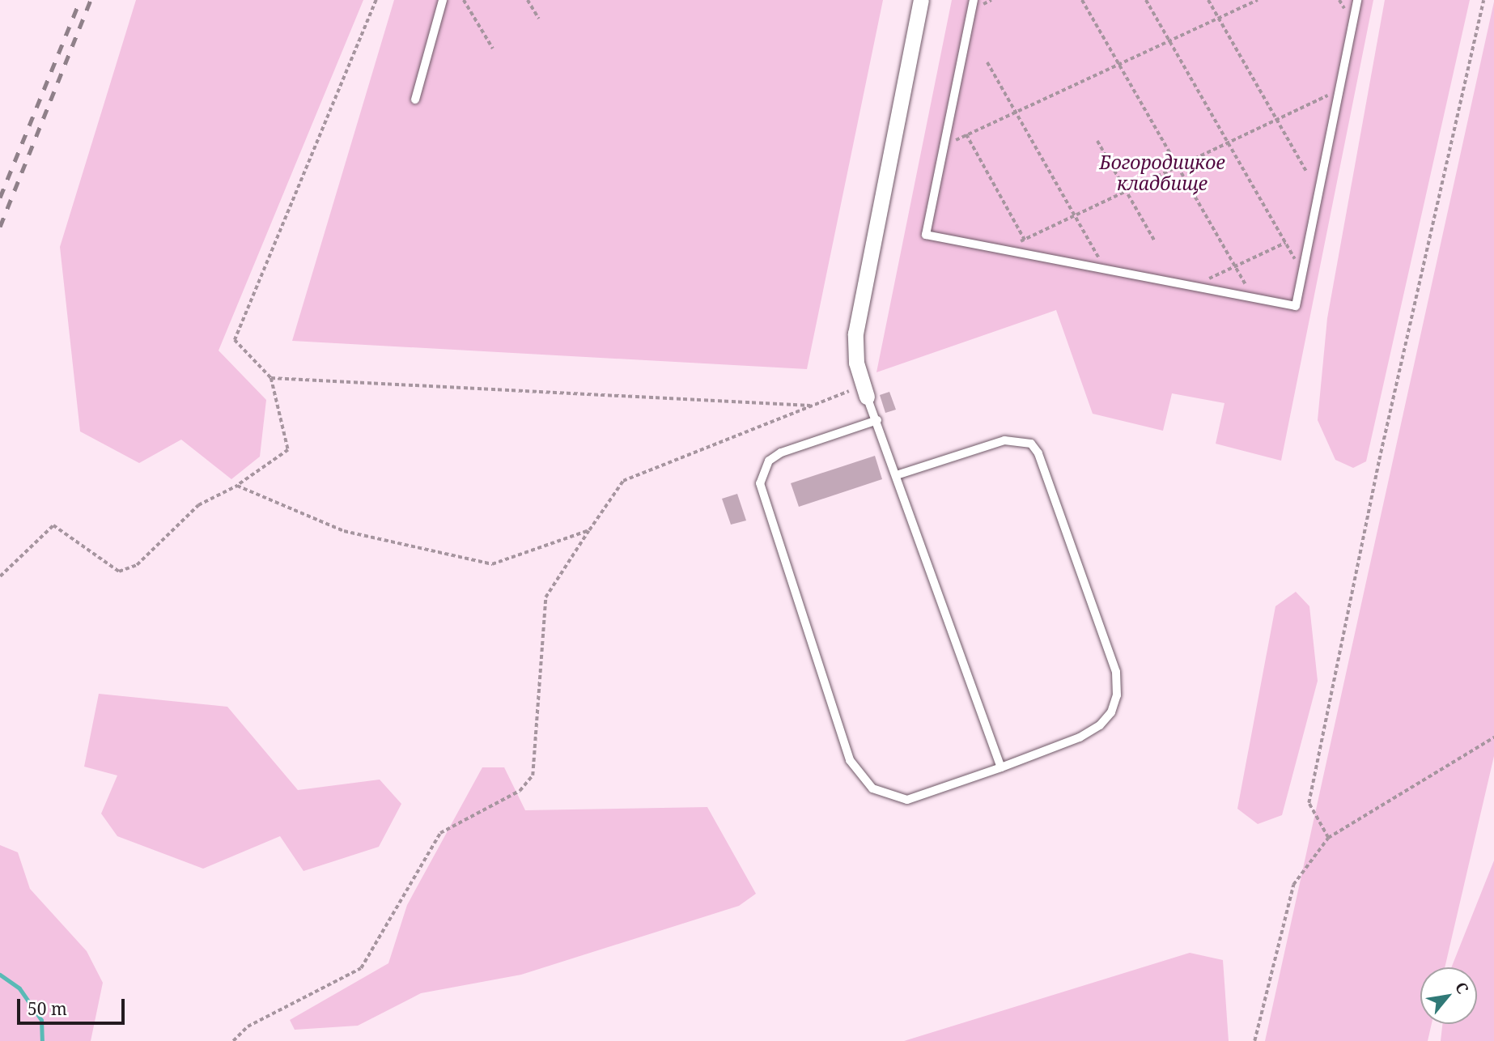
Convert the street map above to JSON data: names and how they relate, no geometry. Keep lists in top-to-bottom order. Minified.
{"parks":["Богородицкое кладбище"],"scale_bar":"50 m","north":"top right"}
